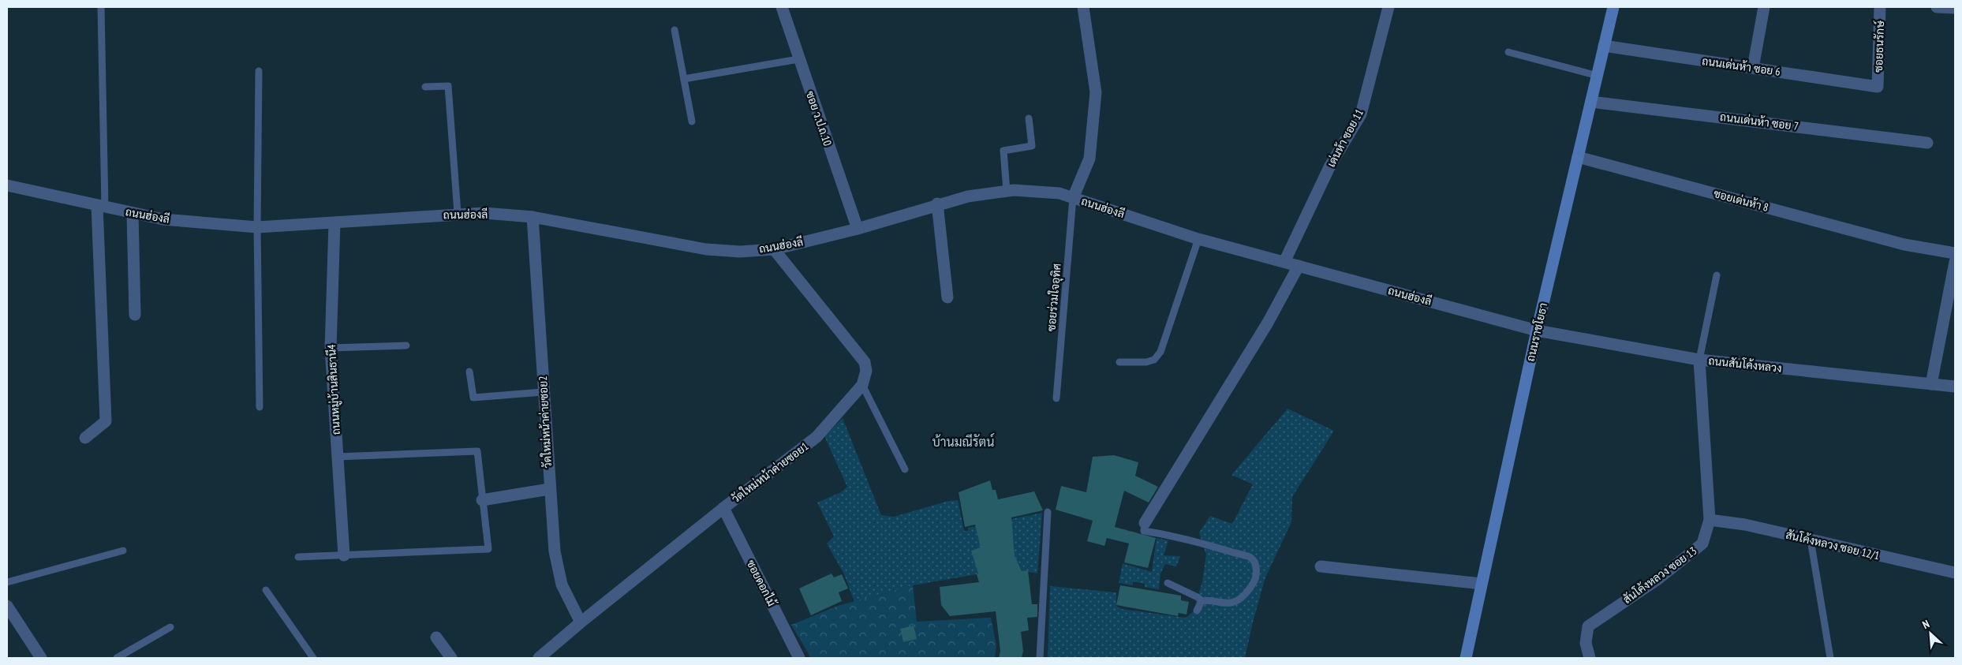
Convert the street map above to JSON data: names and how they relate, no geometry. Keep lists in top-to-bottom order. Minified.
{"streets":{"main road":["ถนนราชโยธา"],"street":["ซอยธนรักษ์","ถนนเด่นห้า ซอย 6","ซอย ว.ป.ถ.10","ถนนเด่นห้า ซอย 7","เด่นห้า ซอย 11","ซอยเด่นห้า 8","ถนนฮ่องลี","ถนนสันโค้งหลวง","ถนนหมู่บ้านสินธานี4","วัดใหม่หน้าค่ายซอย2","วัดใหม่หน้าค่ายซอย1","สันโค้งหลวง ซอย 12/1","สันโค้งหลวง ซอย 13","ซอยดอกไม้"],"lane":["ซอยร่วมใจอุทิศ"]},"crossings":[["ซอยธนรักษ์","ถนนเด่นห้า ซอย 6"],["ถนนเด่นห้า ซอย 6","ถนนราชโยธา"],["ซอย ว.ป.ถ.10","ถนนฮ่องลี"],["ถนนเด่นห้า ซอย 7","ถนนราชโยธา"],["เด่นห้า ซอย 11","ถนนฮ่องลี"],["ซอยเด่นห้า 8","ถนนราชโยธา"],["ถนนฮ่องลี","ซอยร่วมใจอุทิศ"],["ถนนฮ่องลี","ถนนราชโยธา"],["ถนนฮ่องลี","ถนนสันโค้งหลวง"],["ถนนฮ่องลี","ถนนหมู่บ้านสินธานี4"],["ถนนฮ่องลี","วัดใหม่หน้าค่ายซอย2"],["ถนนราชโยธา","ถนนสันโค้งหลวง"],["ถนนสันโค้งหลวง","สันโค้งหลวง ซอย 13"],["วัดใหม่หน้าค่ายซอย2","วัดใหม่หน้าค่ายซอย1"],["วัดใหม่หน้าค่ายซอย1","ซอยดอกไม้"],["สันโค้งหลวง ซอย 12/1","สันโค้งหลวง ซอย 13"]],"districts":["บ้านมณีรัตน์"],"north":"top left"}
